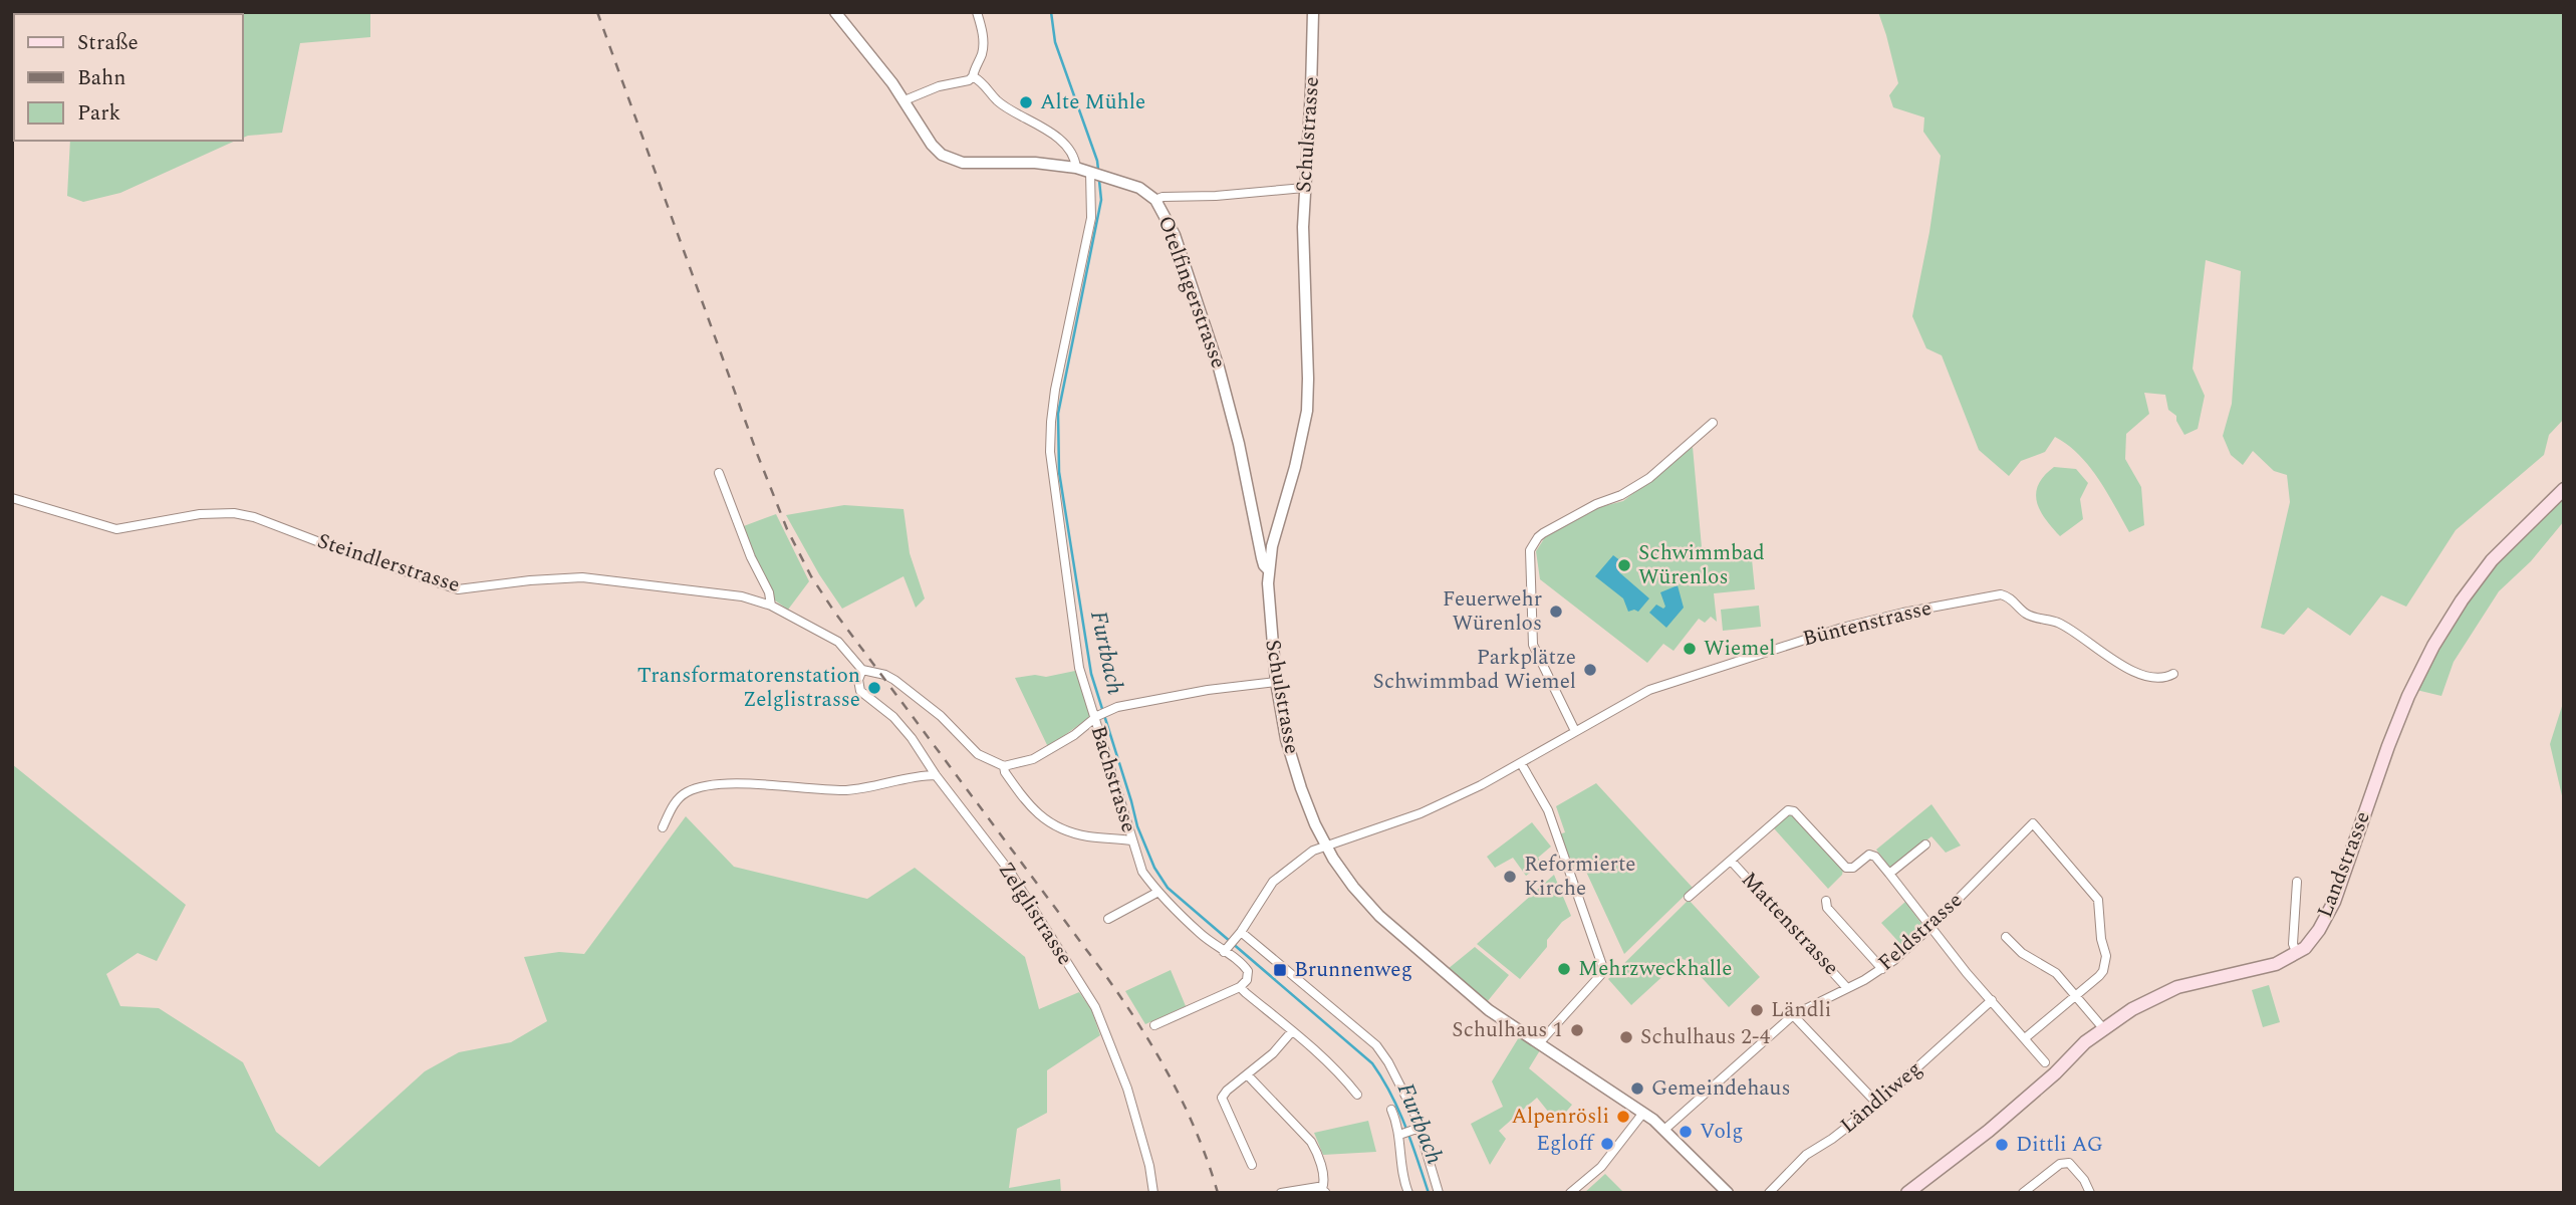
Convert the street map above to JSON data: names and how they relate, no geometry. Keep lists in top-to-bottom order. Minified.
{"streets":{"main road":["Landstrasse"],"street":["Schulstrasse","Otelfingerstrasse","Steindlerstrasse","Büntenstrasse","Bachstrasse","Zelglistrasse","Mattenstrasse","Feldstrasse","Ländliweg"]},"crossings":[["Schulstrasse","Otelfingerstrasse"],["Schulstrasse","Büntenstrasse"],["Schulstrasse","Feldstrasse"],["Otelfingerstrasse","Bachstrasse"],["Steindlerstrasse","Zelglistrasse"],["Mattenstrasse","Feldstrasse"]],"water":["Furtbach"],"places":{"other":["Alte Mühle","Schwimmbad Würenlos","Feuerwehr Würenlos","Wiemel","Parkplätze Schwimmbad Wiemel","Transformatorenstation Zelglistrasse","Reformierte Kirche","Mehrzweckhalle","Ländli","Schulhaus 1","Schulhaus 2-4","Gemeindehaus","Alpenrösli","Volg","Egloff","Dittli AG"],"transit":["Brunnenweg"]},"legend":["Straße","Bahn","Park"]}
